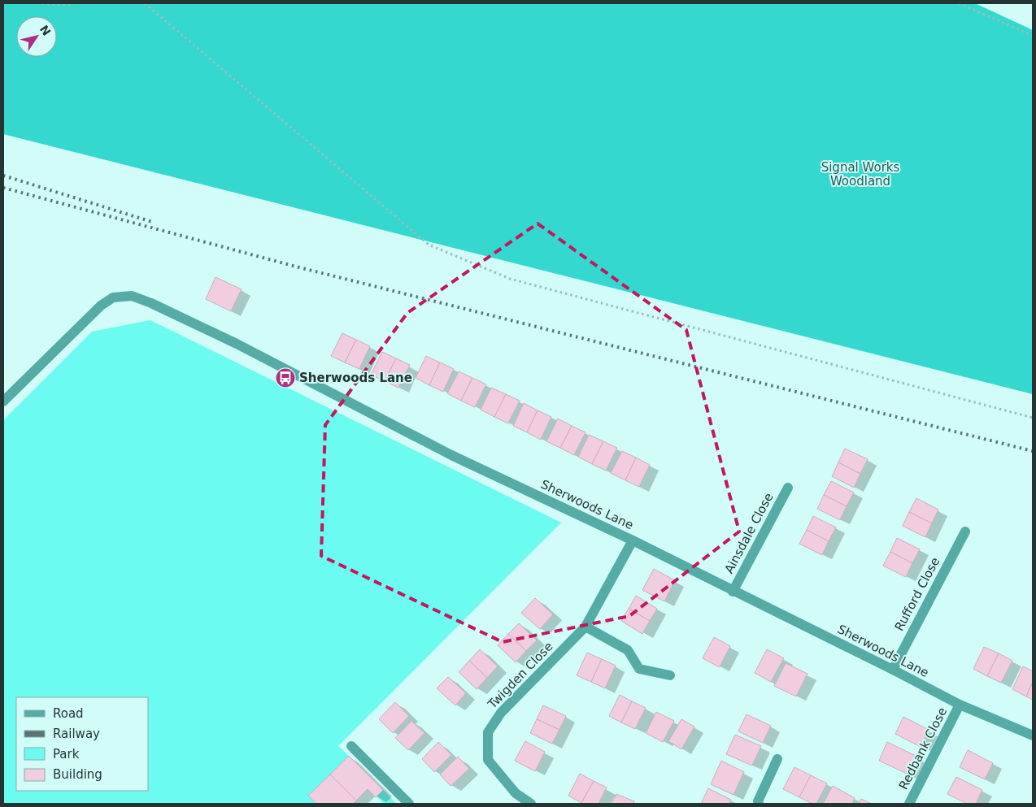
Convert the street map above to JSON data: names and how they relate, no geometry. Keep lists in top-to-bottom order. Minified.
{"streets":{"street":["Sherwoods Lane","Ainsdale Close","Rufford Close","Twigden Close","Redbank Close"]},"crossings":[["Sherwoods Lane","Ainsdale Close"],["Sherwoods Lane","Rufford Close"],["Sherwoods Lane","Twigden Close"],["Sherwoods Lane","Redbank Close"]],"parks":["Signal Works Woodland"],"places":{"bus stop":["Sherwoods Lane"]},"legend":["Road","Railway","Park","Building"],"north":"top right"}
